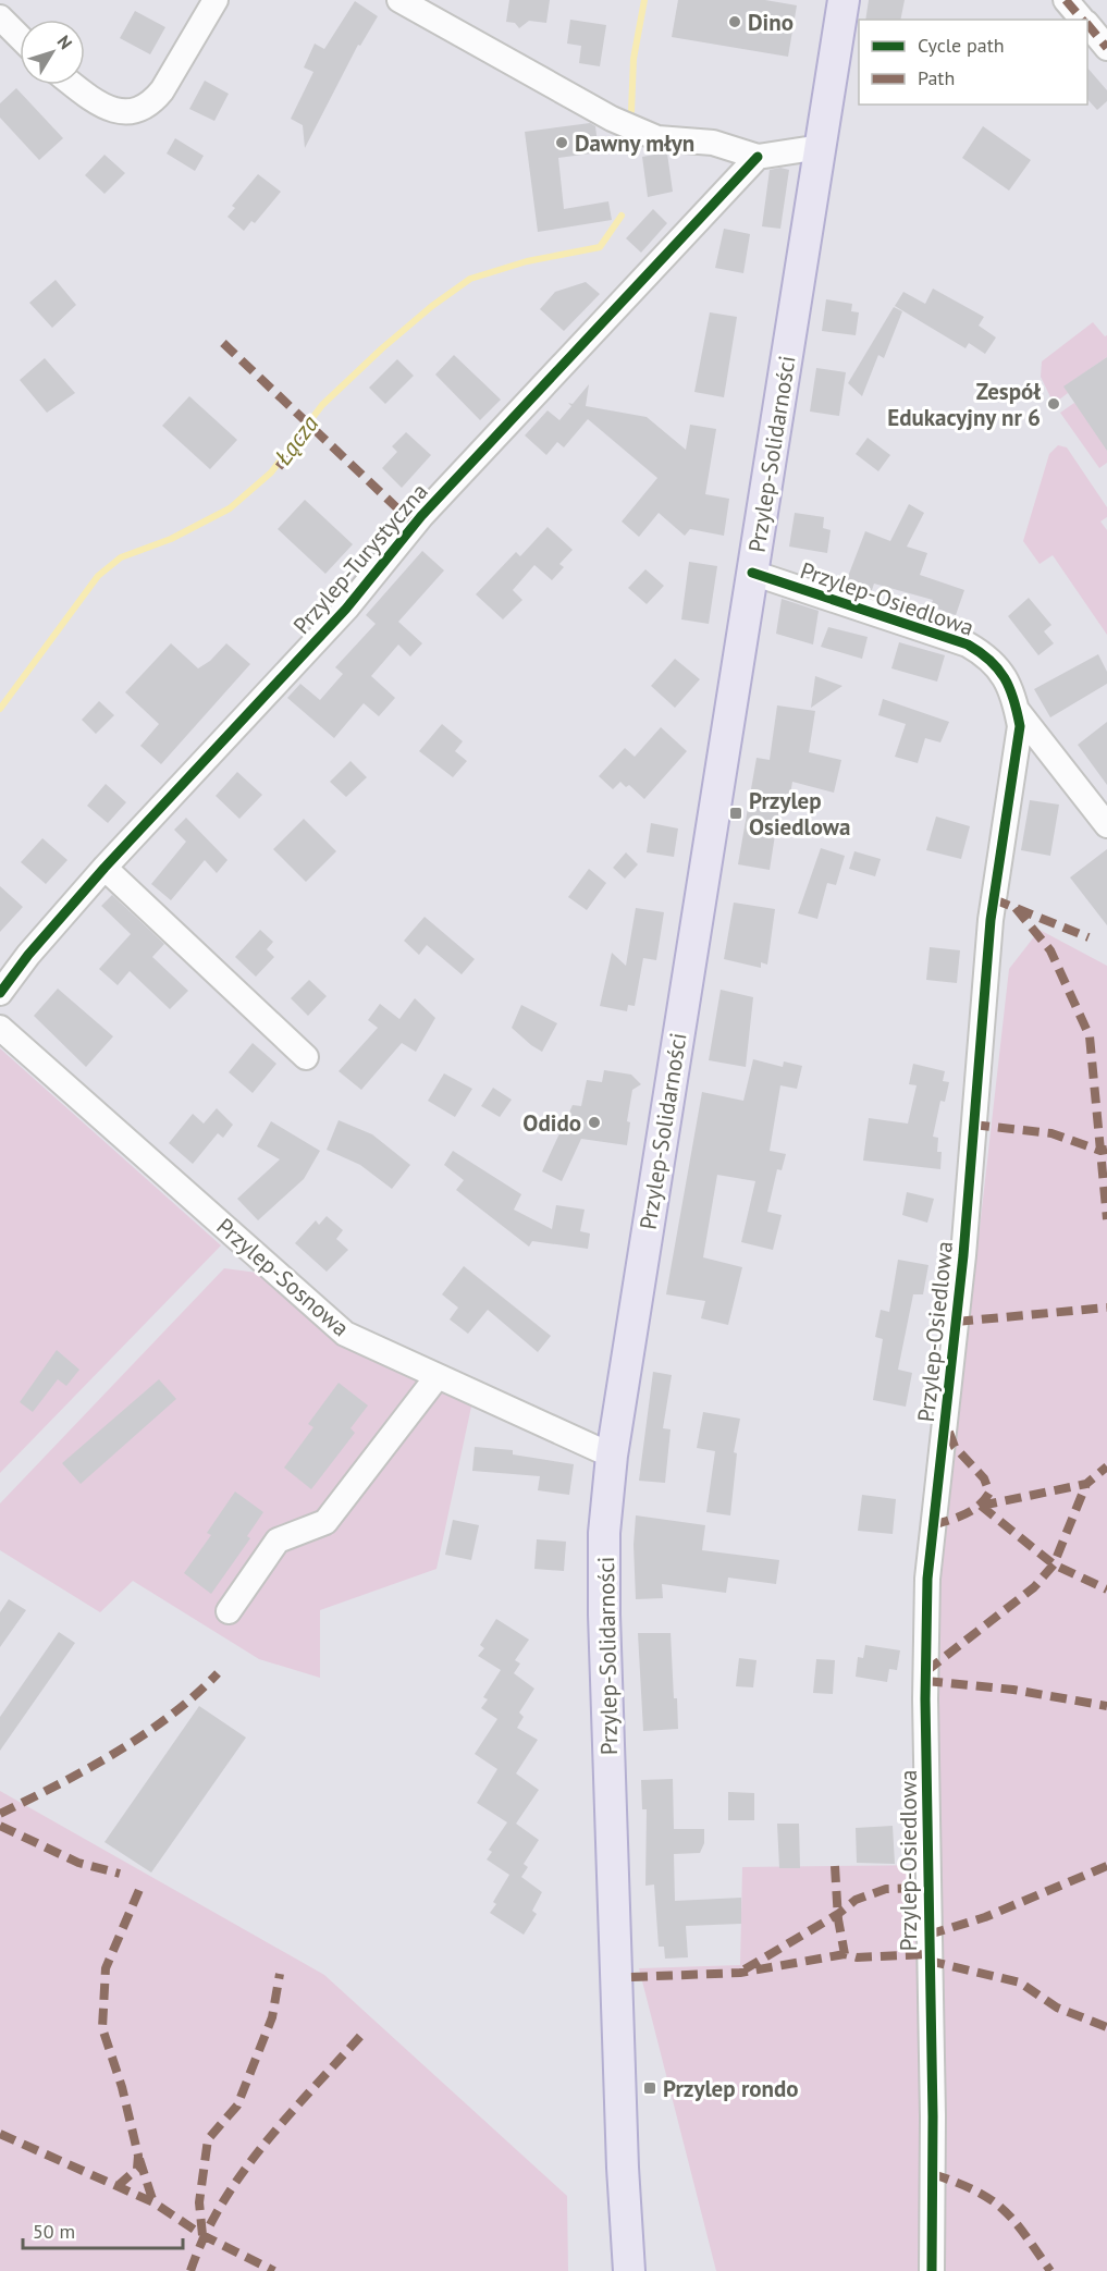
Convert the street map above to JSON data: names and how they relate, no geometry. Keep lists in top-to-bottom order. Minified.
{"streets":{"main road":["Przylep-Solidarności"],"street":["Przylep-Turystyczna","Przylep-Osiedlowa","Przylep-Sosnowa"]},"crossings":[["Przylep-Solidarności","Przylep-Osiedlowa"],["Przylep-Solidarności","Przylep-Sosnowa"]],"water":["Łącza"],"places":{"other":["Dino","Dawny młyn","Zespół Edukacyjny nr 6","Odido"],"transit":["Przylep Osiedlowa","Przylep rondo"]},"legend":["Cycle path","Path"],"scale_bar":"50 m","north":"top right"}
